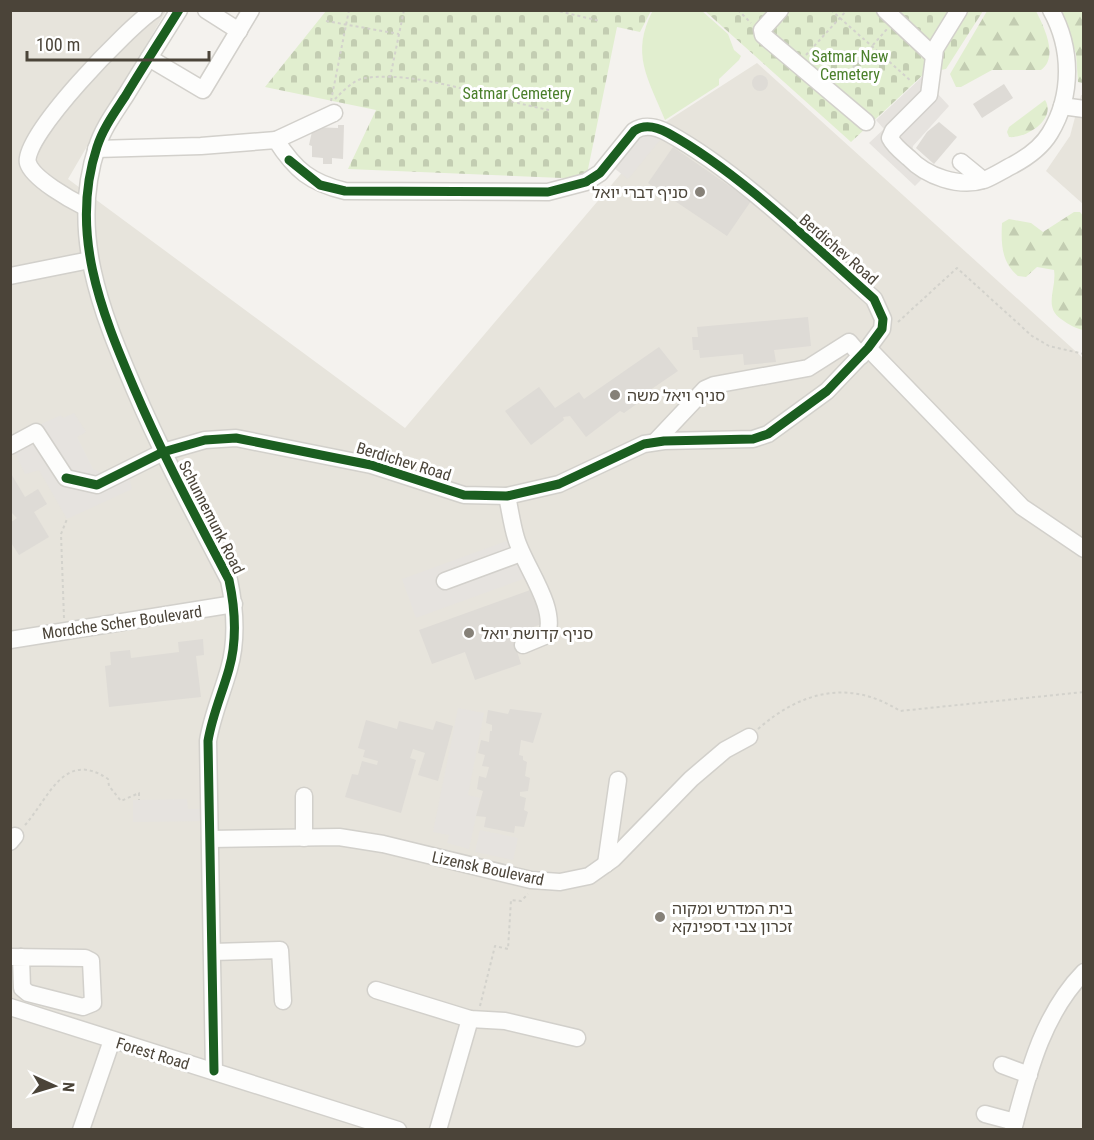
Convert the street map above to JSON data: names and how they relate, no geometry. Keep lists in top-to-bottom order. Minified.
{"streets":{"street":["Berdichev Road","Schunnemunk Road","Mordche Scher Boulevard","Lizensk Boulevard","Forest Road"]},"crossings":[["Berdichev Road","Schunnemunk Road"],["Schunnemunk Road","Mordche Scher Boulevard"],["Schunnemunk Road","Lizensk Boulevard"],["Schunnemunk Road","Forest Road"]],"parks":["Satmar New Cemetery","Satmar Cemetery"],"places":["סניף דברי יואל","סניף ויאל משה","סניף קדושת יואל","בית המדרש ומקוה זכרון צבי דספינקא"],"scale_bar":"100 m","north":"right"}
